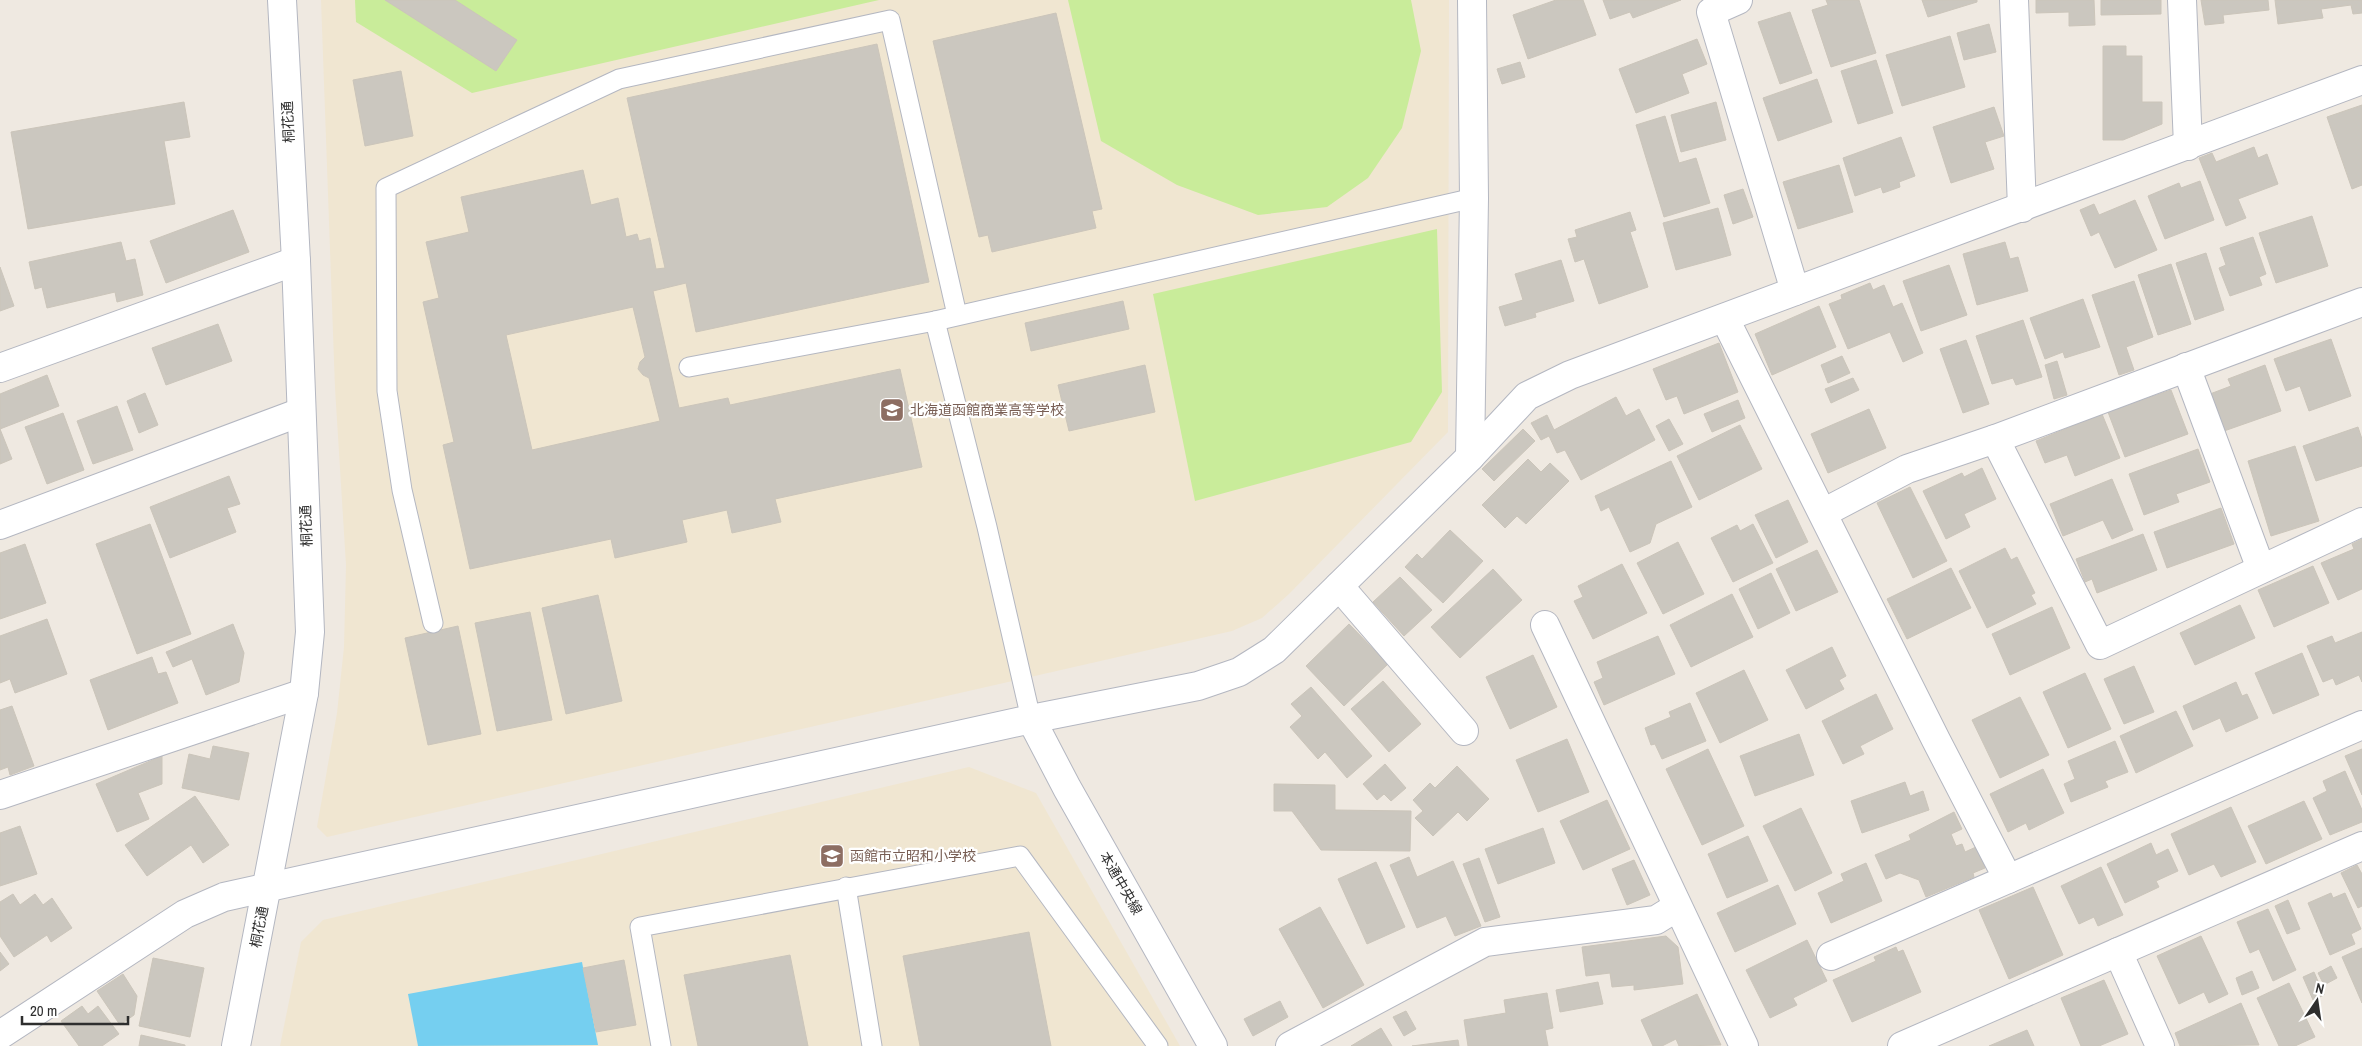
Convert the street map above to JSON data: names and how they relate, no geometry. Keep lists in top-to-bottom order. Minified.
{"streets":{"street":["桐花通","本通中央線"]},"places":{"school or university":["北海道函館商業高等学校","函館市立昭和小学校"]},"scale_bar":"20 m","north":"top"}
